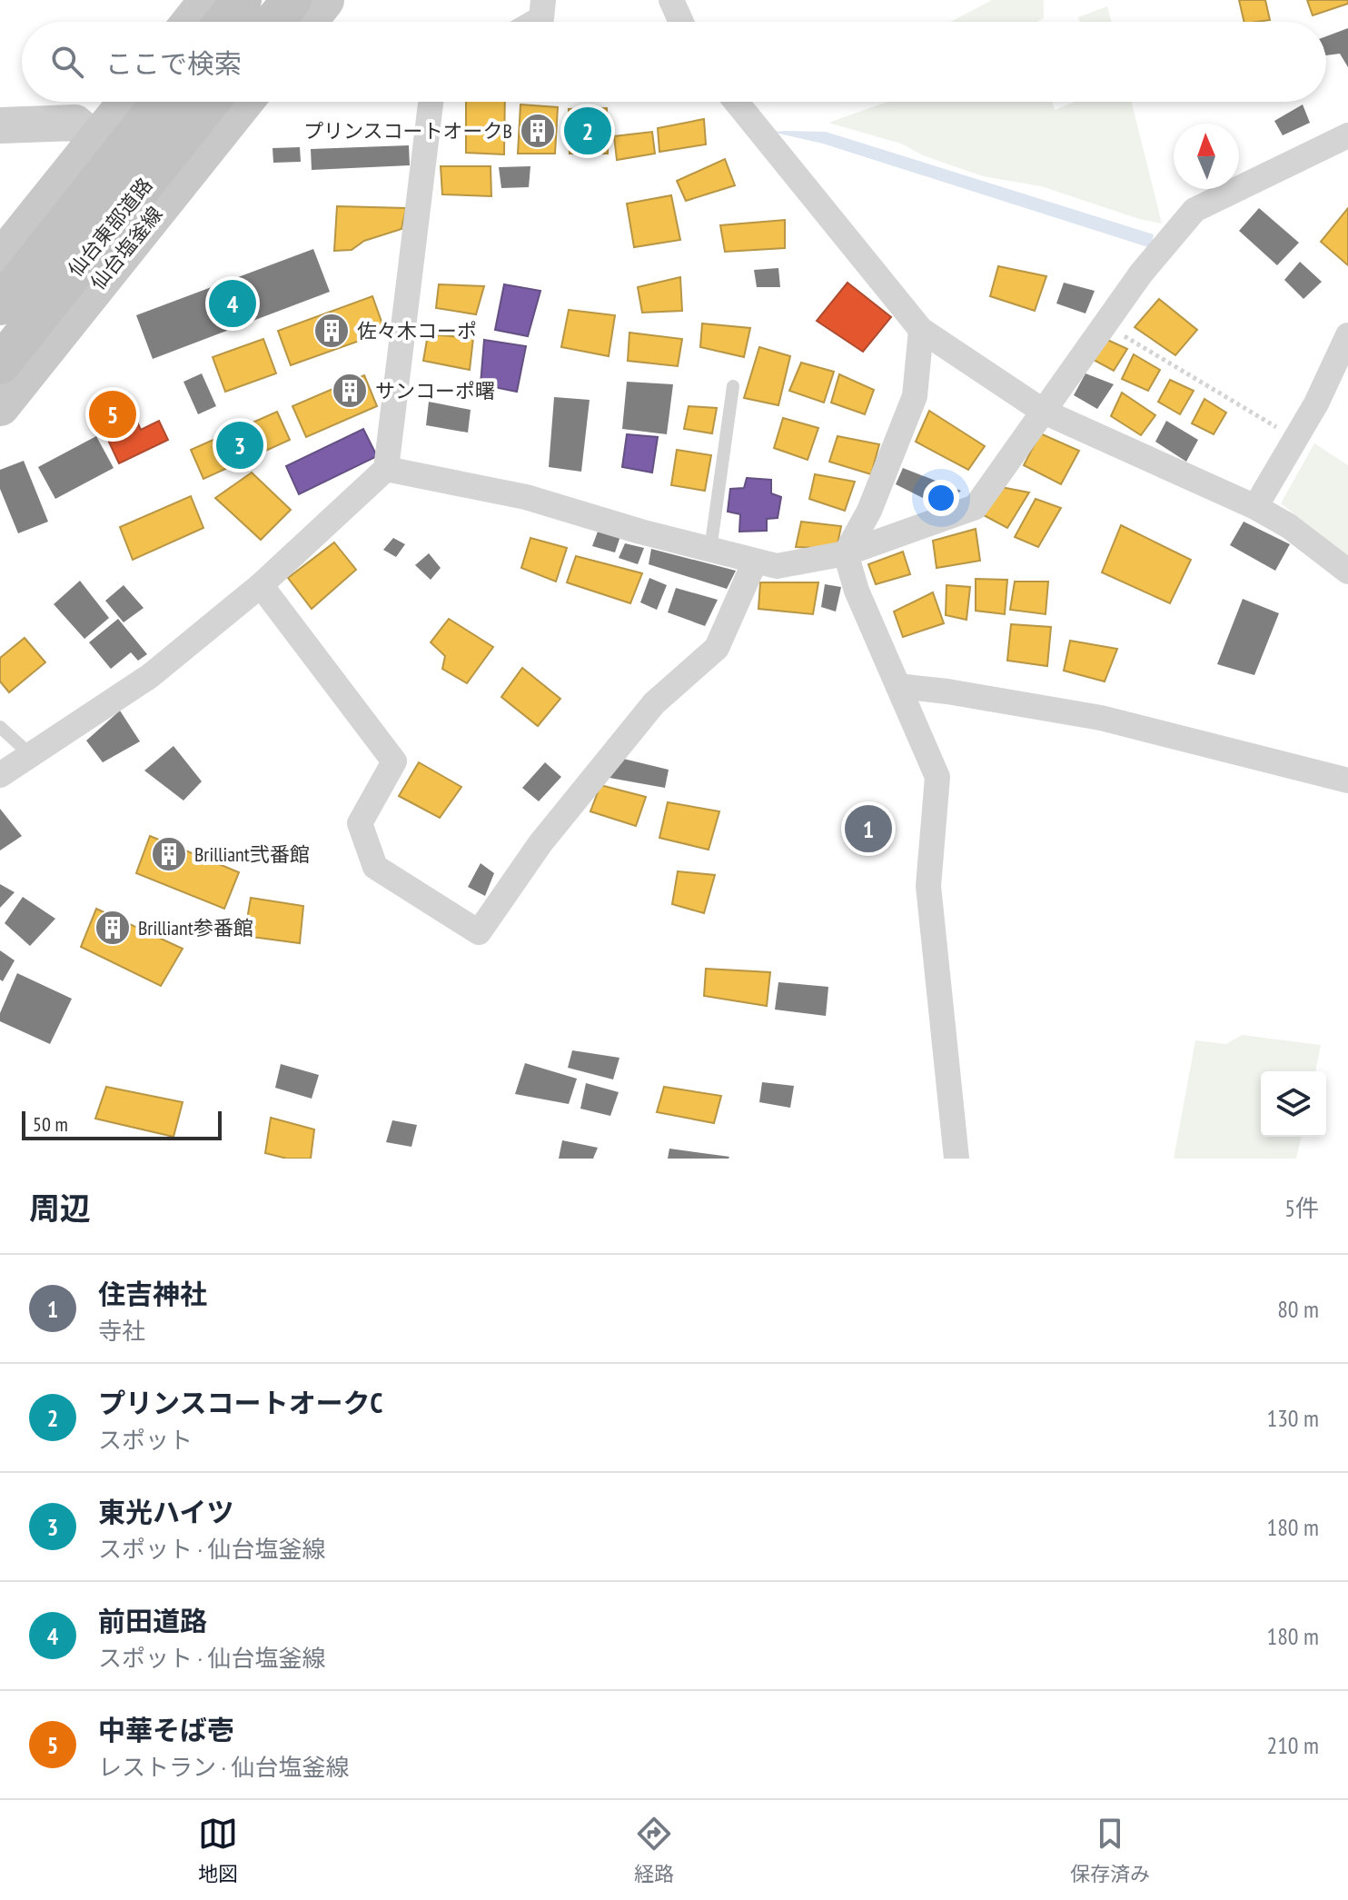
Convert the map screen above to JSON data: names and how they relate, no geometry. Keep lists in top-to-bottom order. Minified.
{"streets":{"highway":["仙台東部道路"],"main road":["仙台塩釜線"]},"places":{"building":["プリンスコートオークB","佐々木コーポ","サンコーポ曙","Brilliant弐番館","Brilliant参番館"]},"scale_bar":"50 m","north":"top","page":{"search":"ここで検索","pins":["2","4","5","3","1"],"scale":"50 m","heading":["周辺","5件"],"list":[{"mark":"1","name":"住吉神社","note":"寺社","value":"80 m"},{"mark":"2","name":"プリンスコートオークC","note":"スポット","value":"130 m"},{"mark":"3","name":"東光ハイツ","note":"スポット · 仙台塩釜線","value":"180 m"},{"mark":"4","name":"前田道路","note":"スポット · 仙台塩釜線","value":"180 m"},{"mark":"5","name":"中華そば壱","note":"レストラン · 仙台塩釜線","value":"210 m"}],"nav":["地図","経路","保存済み"]}}
